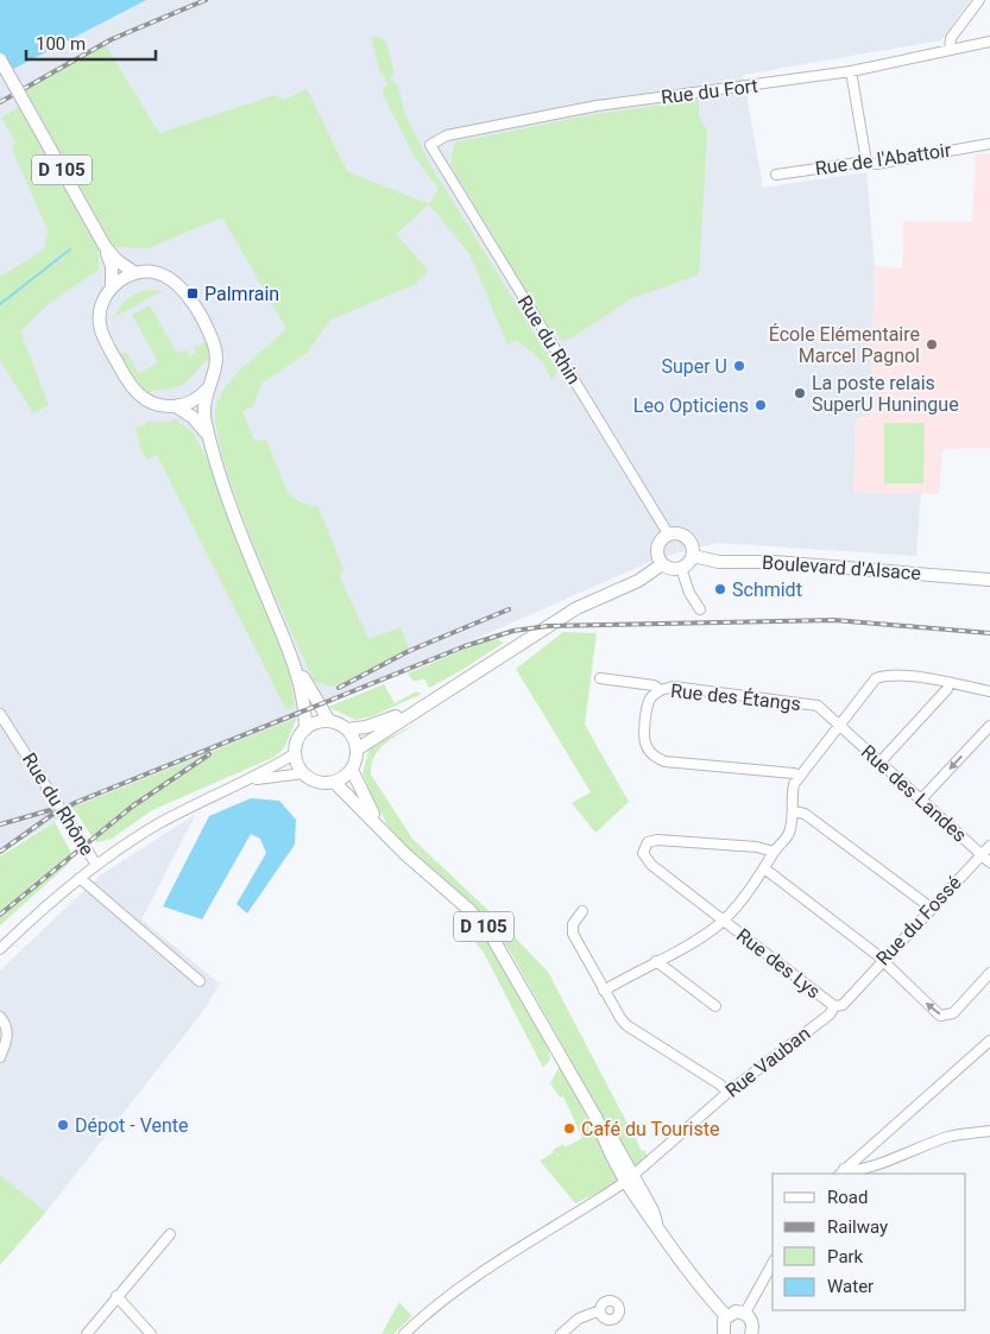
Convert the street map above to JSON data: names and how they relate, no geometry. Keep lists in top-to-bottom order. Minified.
{"streets":{"main road":["D 105","Boulevard d'Alsace"],"street":["Rue du Fort","Rue de l'Abattoir","Rue du Rhin","Rue des Étangs","Rue des Landes","Rue du Rhône","Rue du Fossé","Rue des Lys","Rue Vauban"]},"crossings":[["Rue du Fort","Rue du Rhin"],["D 105","Rue Vauban"],["Rue du Rhin","Boulevard d'Alsace"],["Rue des Étangs","Rue des Landes"],["Rue des Landes","Rue du Fossé"],["Rue du Fossé","Rue Vauban"],["Rue des Lys","Rue Vauban"]],"places":{"transit":["Palmrain"],"other":["École Elémentaire Marcel Pagnol","Super U","La poste relais SuperU Huningue","Leo Opticiens","Schmidt","Dépot - Vente","Café du Touriste"]},"legend":["Road","Railway","Park","Water"],"scale_bar":"100 m"}
